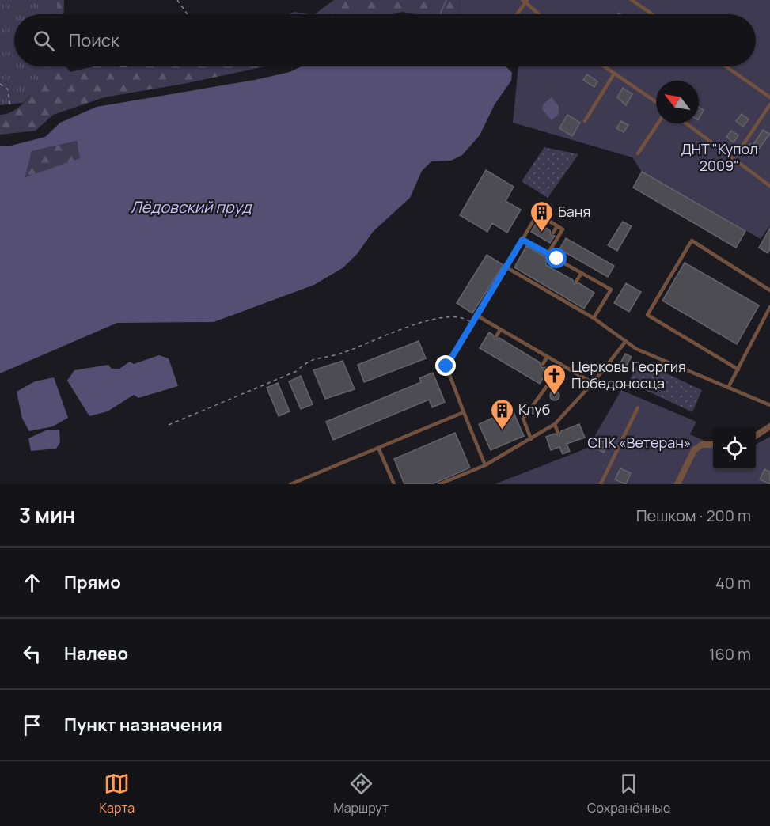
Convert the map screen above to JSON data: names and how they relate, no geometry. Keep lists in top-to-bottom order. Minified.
{"water":["Лёдовский пруд"],"parks":["ДНТ \"Купол 2009\"","СПК «Ветеран»"],"places":{"building":["Баня","Клуб"],"church":["Церковь Георгия Победоносца"]},"north":"top left","page":{"search":"Поиск","heading":["3 мин","Пешком · 200 m"],"list":[["Прямо","40 m"],["Налево","160 m"],"Пункт назначения"],"nav":["Карта","Маршрут","Сохранённые"]}}
